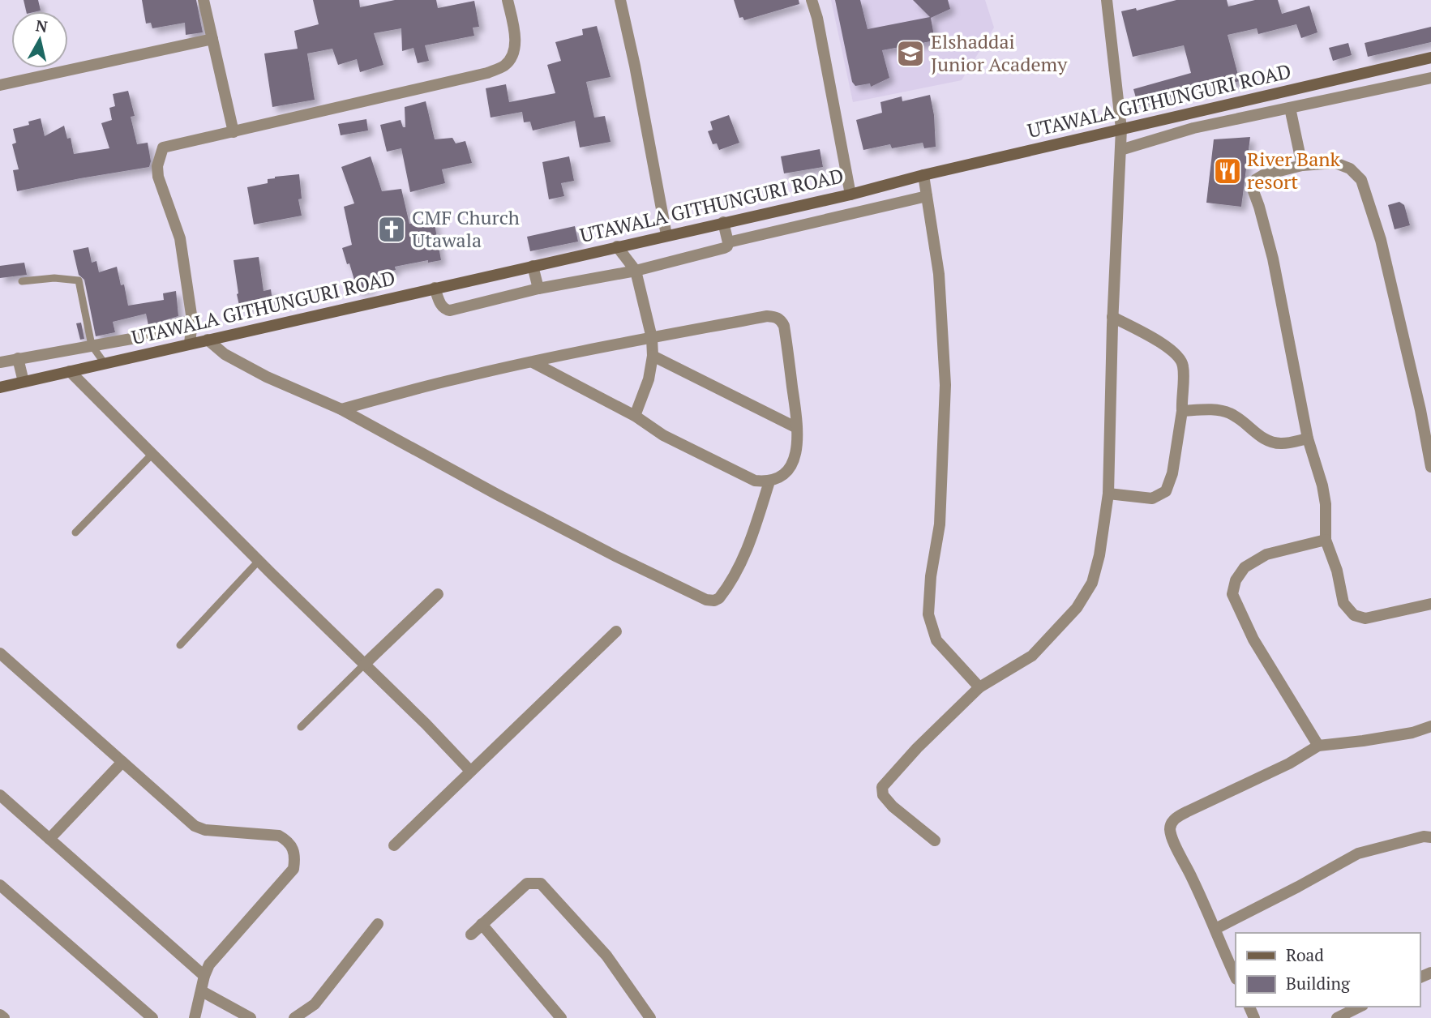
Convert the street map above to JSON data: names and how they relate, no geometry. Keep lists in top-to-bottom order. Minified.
{"streets":{"street":["UTAWALA GITHUNGURI ROAD"]},"places":{"school or university":["Elshaddai Junior Academy"],"restaurant":["River Bank resort"],"church":["CMF Church Utawala"]},"legend":["Road","Building"],"north":"top"}
